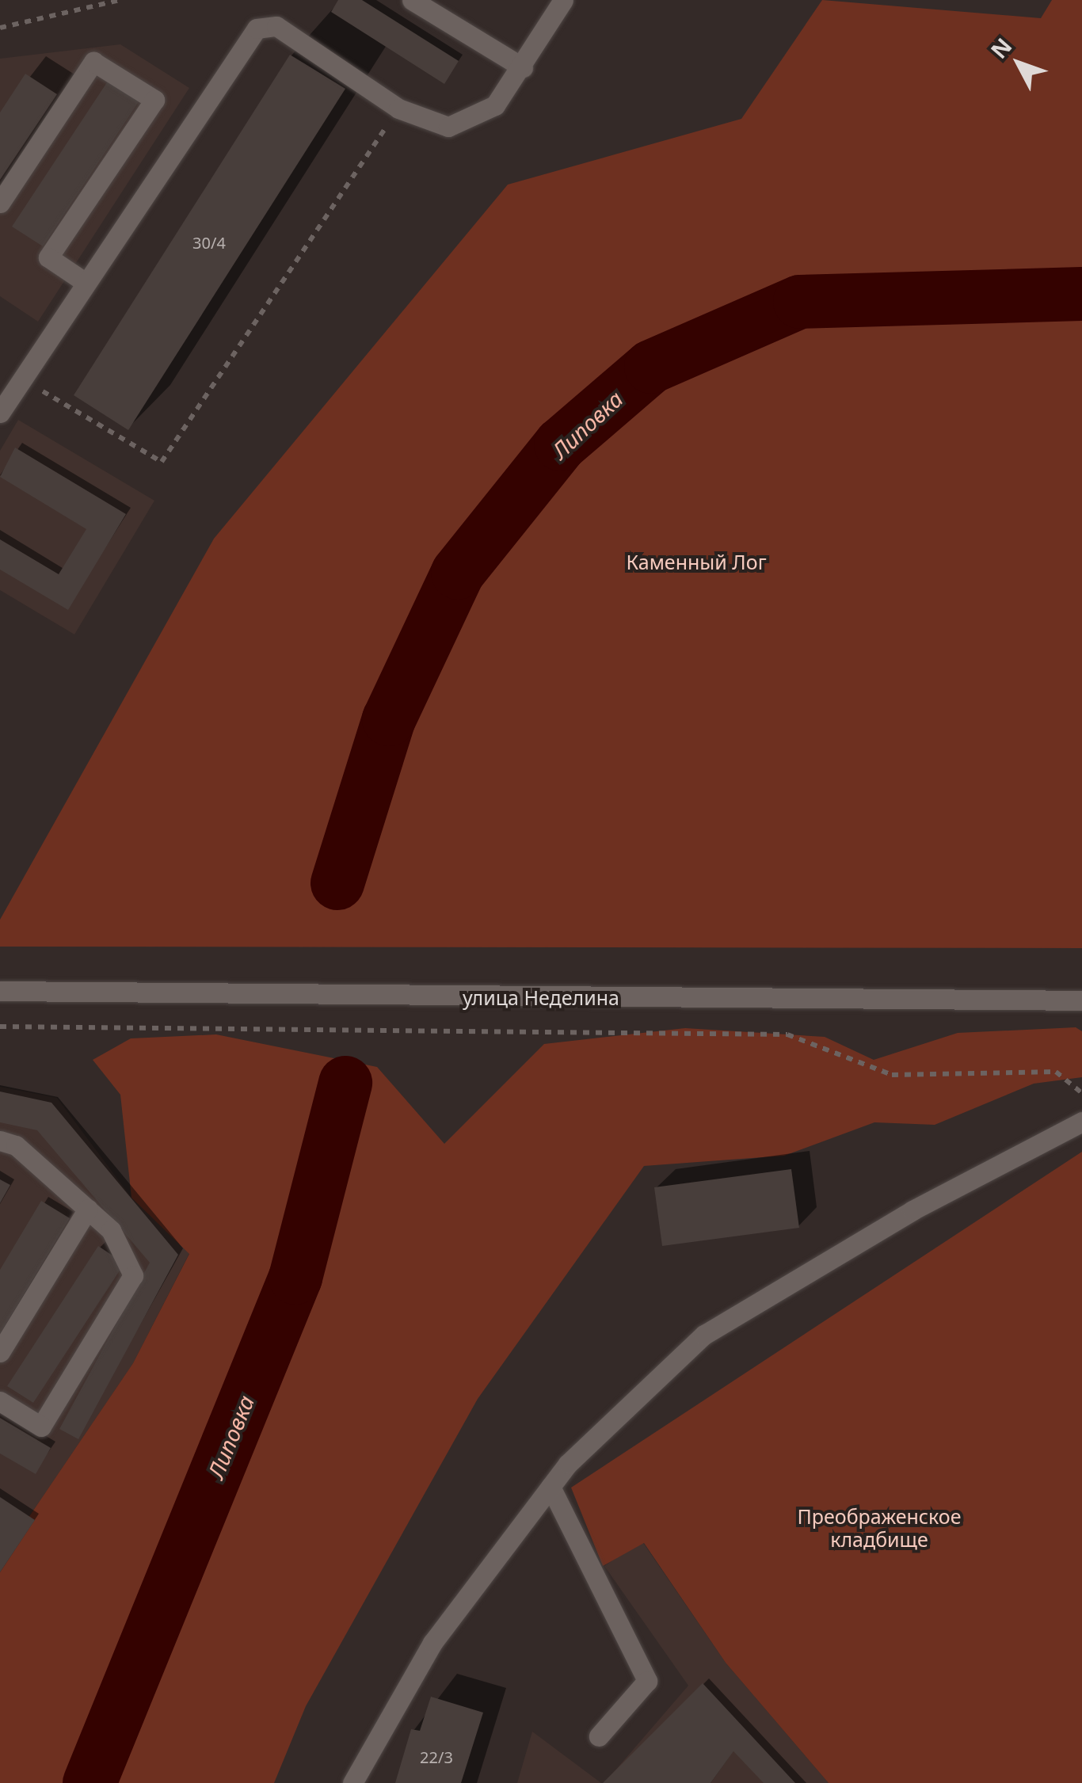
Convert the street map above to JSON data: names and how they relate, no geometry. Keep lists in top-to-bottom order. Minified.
{"streets":{"street":["улица Неделина"]},"water":["Липовка"],"parks":["Каменный Лог","Преображенское кладбище"],"house_numbers":["30/4","22/3"],"north":"top left"}
